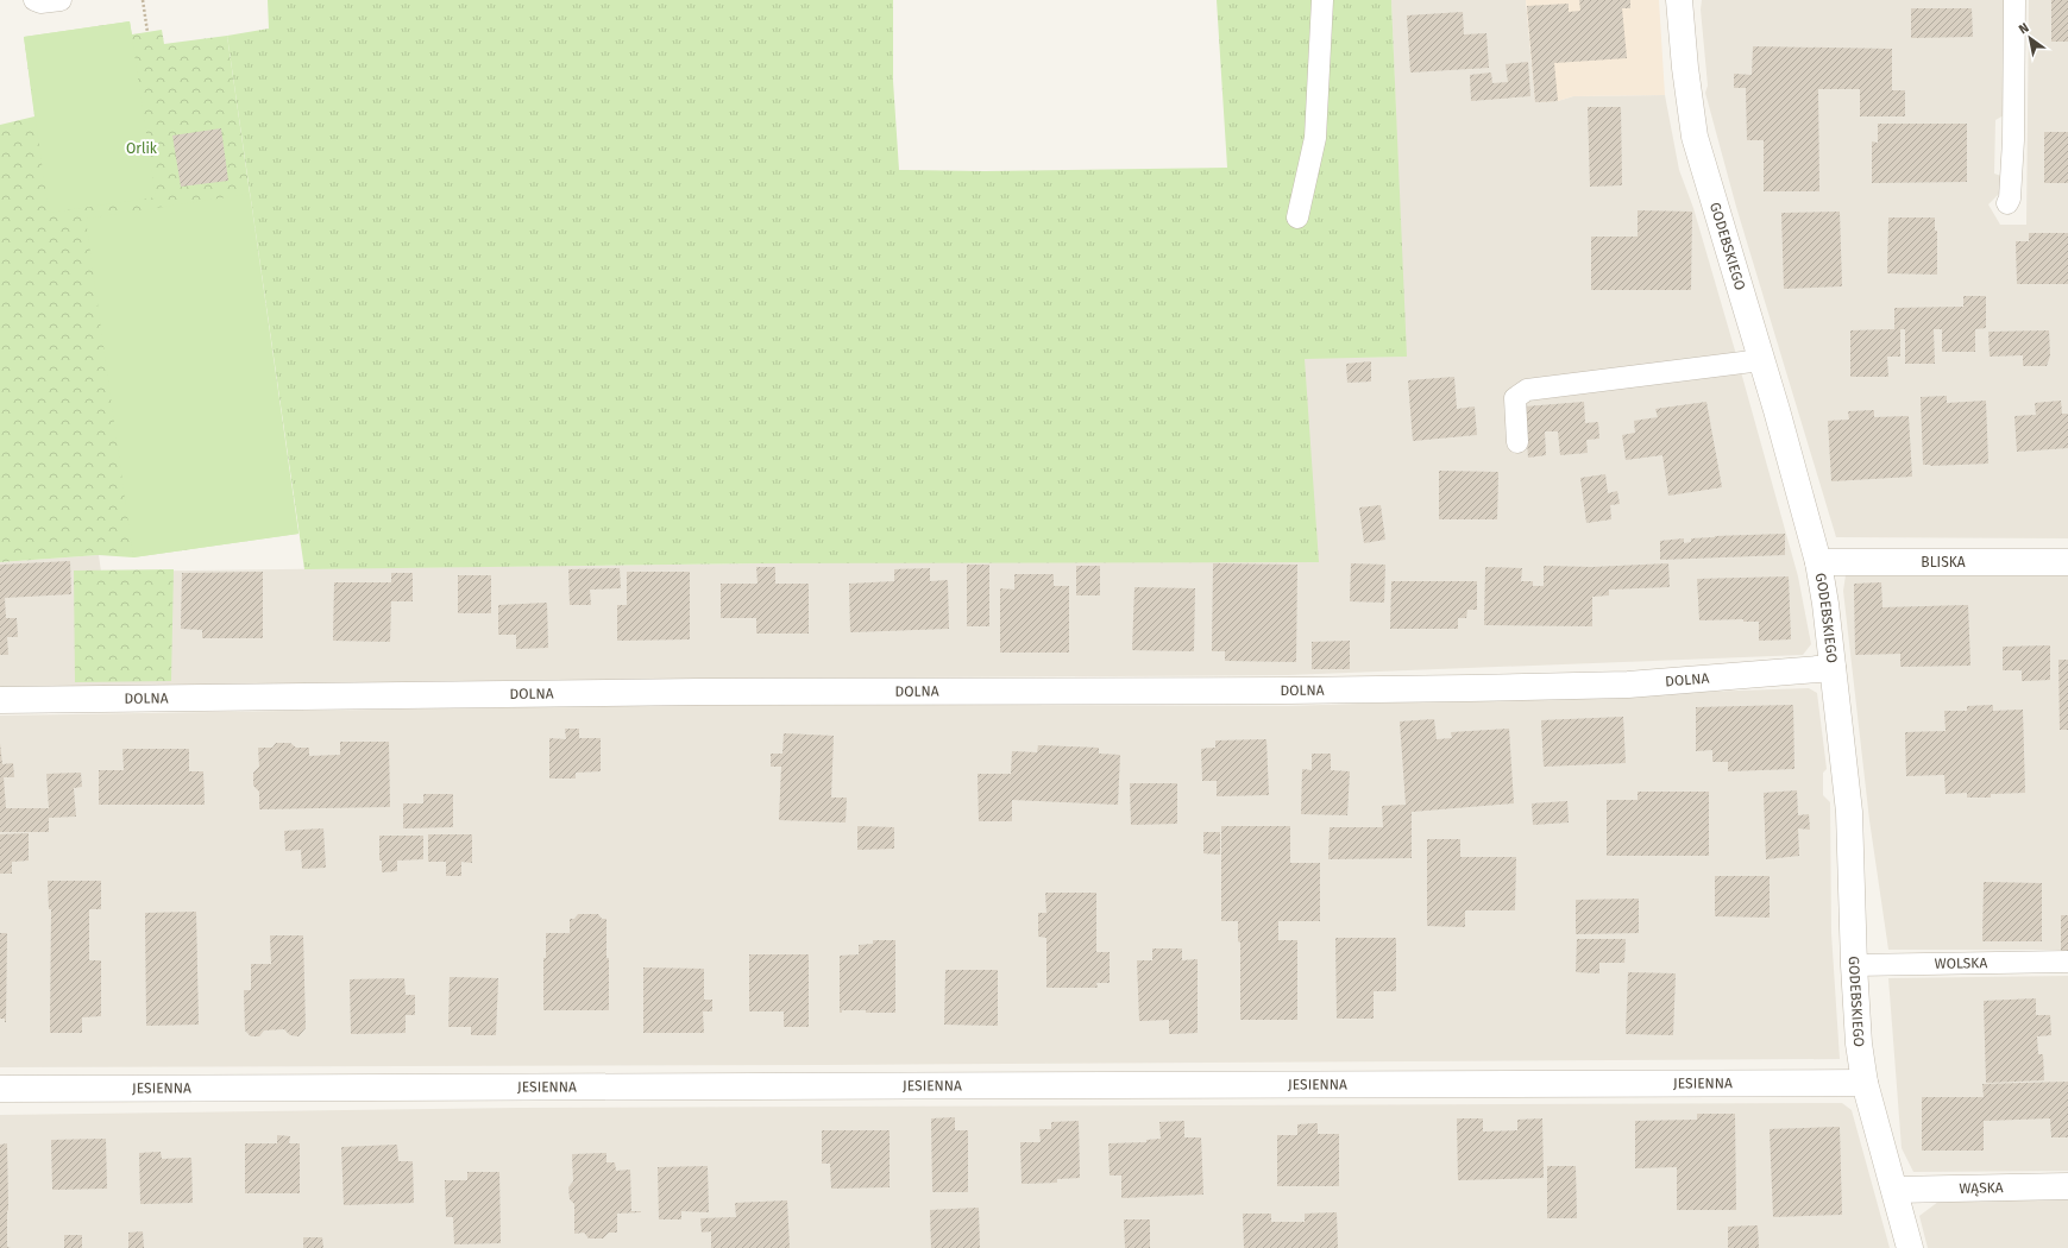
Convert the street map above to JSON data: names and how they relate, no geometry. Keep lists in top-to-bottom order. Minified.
{"streets":{"street":["GODEBSKIEGO","BLISKA","DOLNA","JESIENNA","WĄSKA"],"lane":["WOLSKA"]},"crossings":[["GODEBSKIEGO","BLISKA"],["GODEBSKIEGO","DOLNA"],["GODEBSKIEGO","WOLSKA"],["GODEBSKIEGO","JESIENNA"],["GODEBSKIEGO","WĄSKA"]],"parks":["Orlik"],"north":"top left"}
